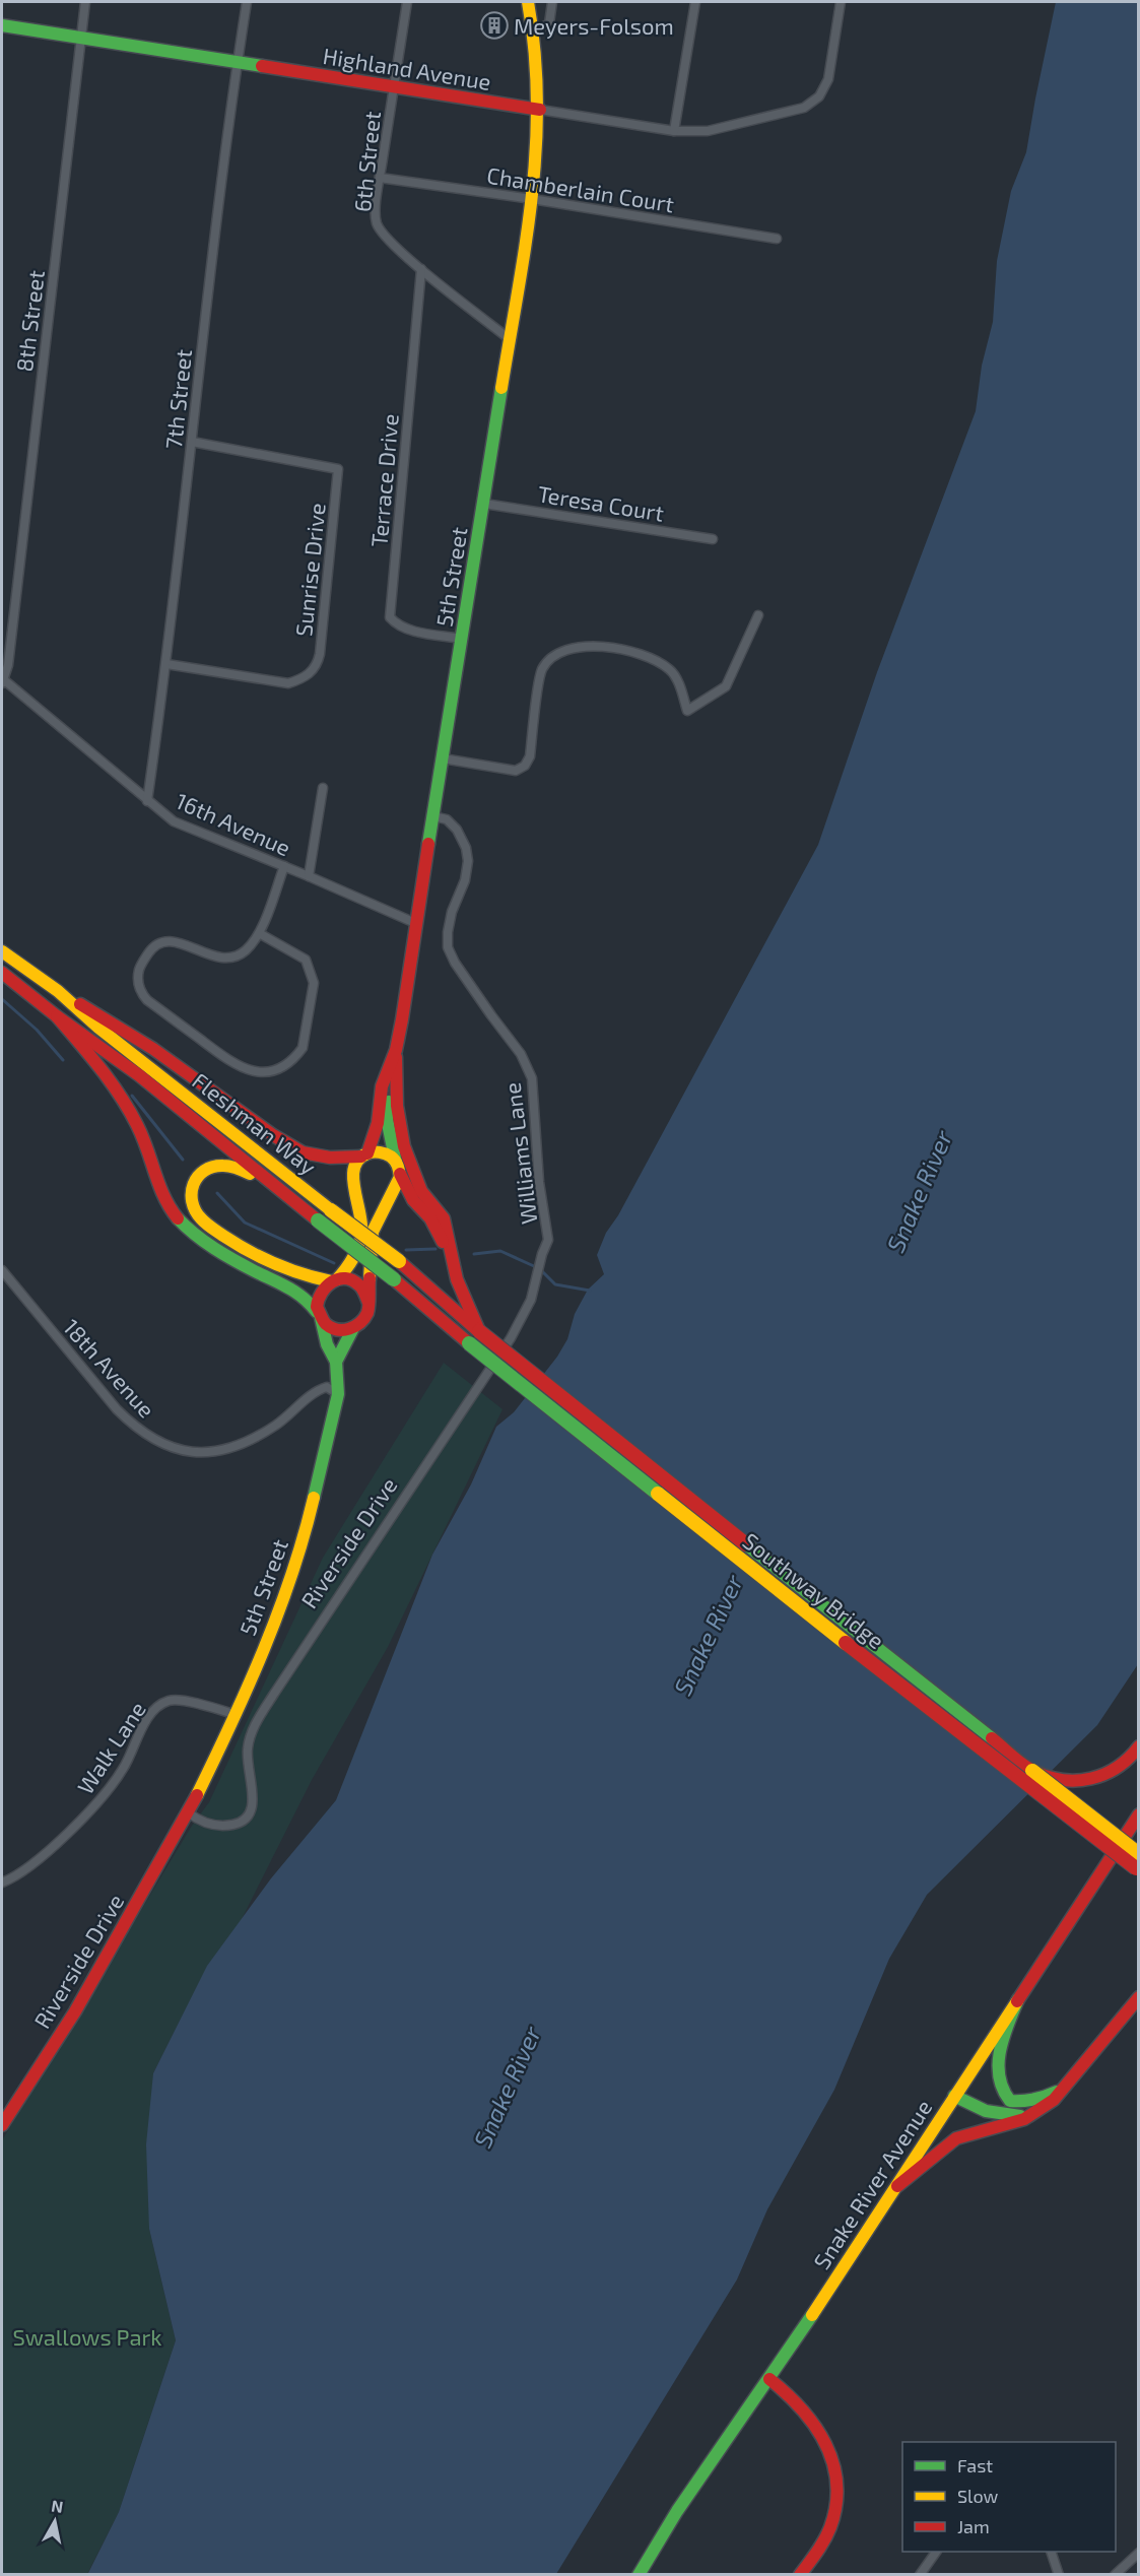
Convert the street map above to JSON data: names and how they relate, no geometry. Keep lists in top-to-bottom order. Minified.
{"streets":{"main road":["Highland Avenue","5th Street","Fleshman Way","Riverside Drive","Southway Bridge","Snake River Avenue"],"street":["6th Street","Chamberlain Court","8th Street","7th Street","Terrace Drive","Teresa Court","Sunrise Drive","16th Avenue","Williams Lane","18th Avenue","Walk Lane"]},"crossings":[["Highland Avenue","6th Street"],["Highland Avenue","8th Street"],["Highland Avenue","7th Street"],["Highland Avenue","5th Street"],["6th Street","Chamberlain Court"],["6th Street","Terrace Drive"],["6th Street","5th Street"],["Chamberlain Court","5th Street"],["8th Street","16th Avenue"],["7th Street","Sunrise Drive"],["7th Street","16th Avenue"],["Terrace Drive","5th Street"],["Teresa Court","5th Street"],["5th Street","16th Avenue"],["5th Street","Williams Lane"],["5th Street","18th Avenue"],["5th Street","Riverside Drive"],["5th Street","Walk Lane"],["Fleshman Way","Southway Bridge"],["Williams Lane","Riverside Drive"]],"water":["Snake River"],"parks":["Swallows Park"],"places":{"building":["Meyers-Folsom"]},"legend":["Fast","Slow","Jam"],"north":"top"}
